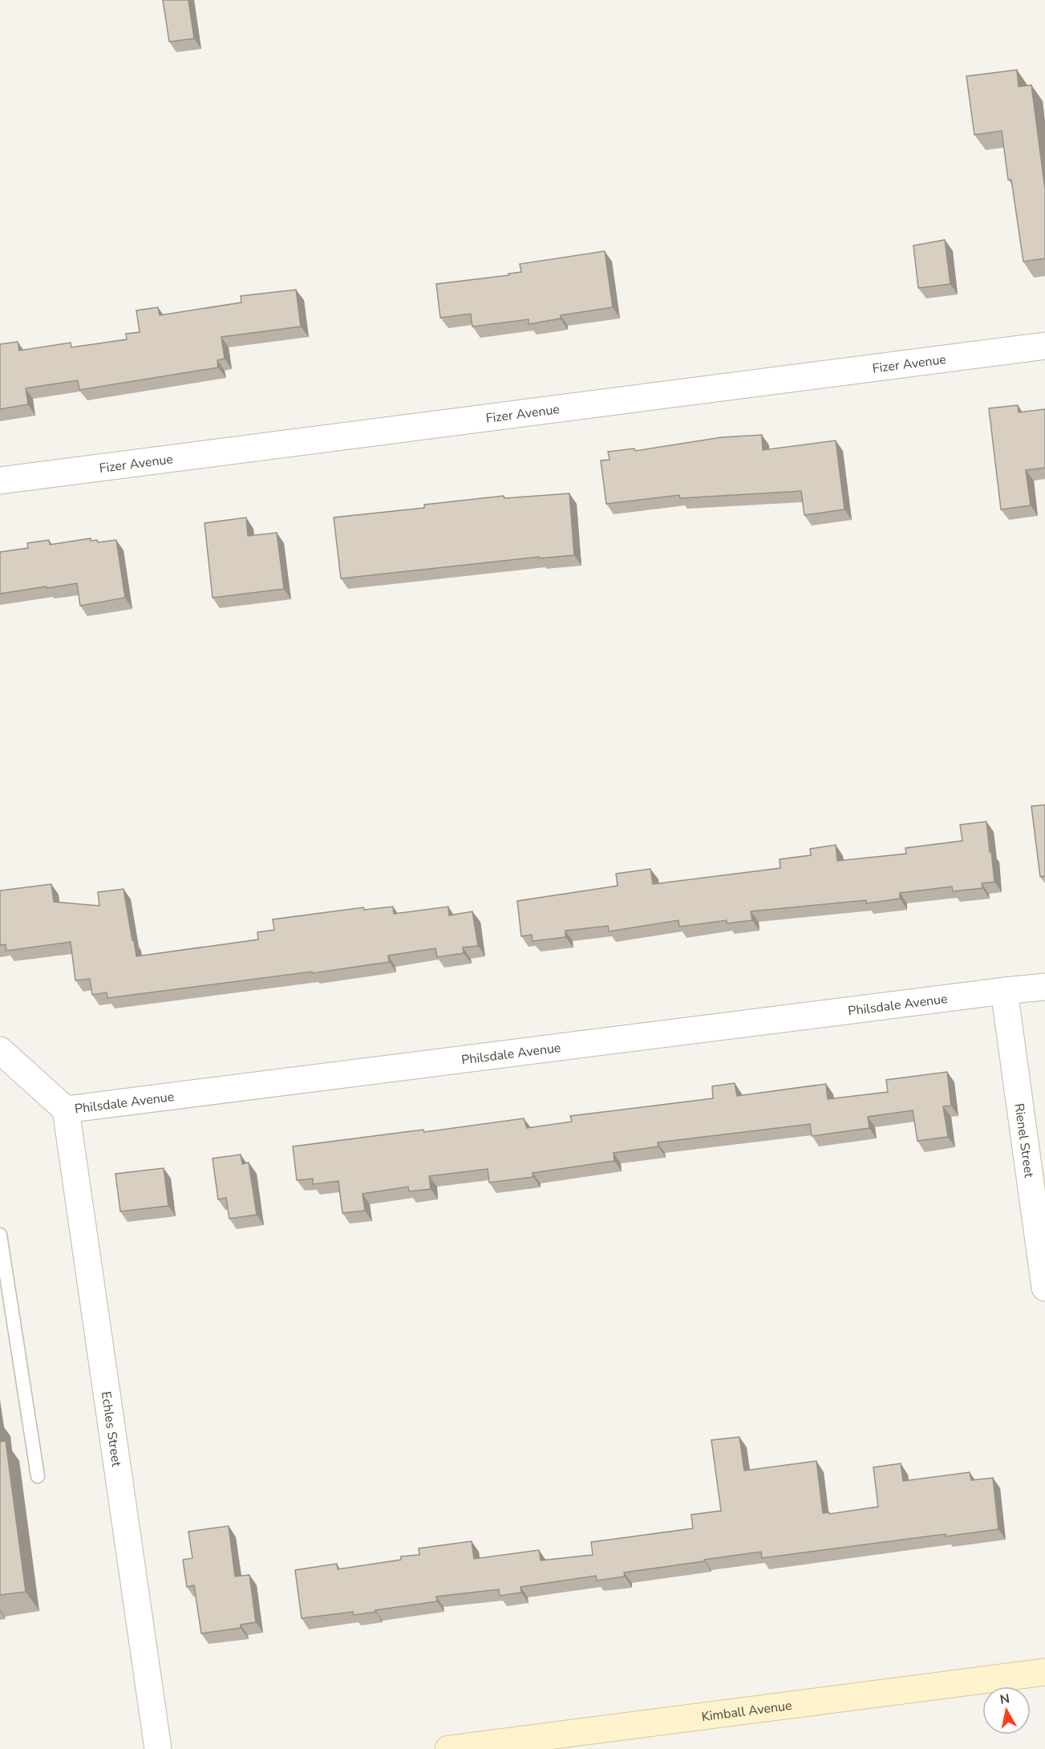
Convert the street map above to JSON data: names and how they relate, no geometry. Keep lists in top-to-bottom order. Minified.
{"streets":{"main road":["Kimball Avenue"],"street":["Fizer Avenue","Philsdale Avenue","Rienel Street","Echles Street"]},"crossings":[["Philsdale Avenue","Rienel Street"],["Philsdale Avenue","Echles Street"]],"north":"top"}
